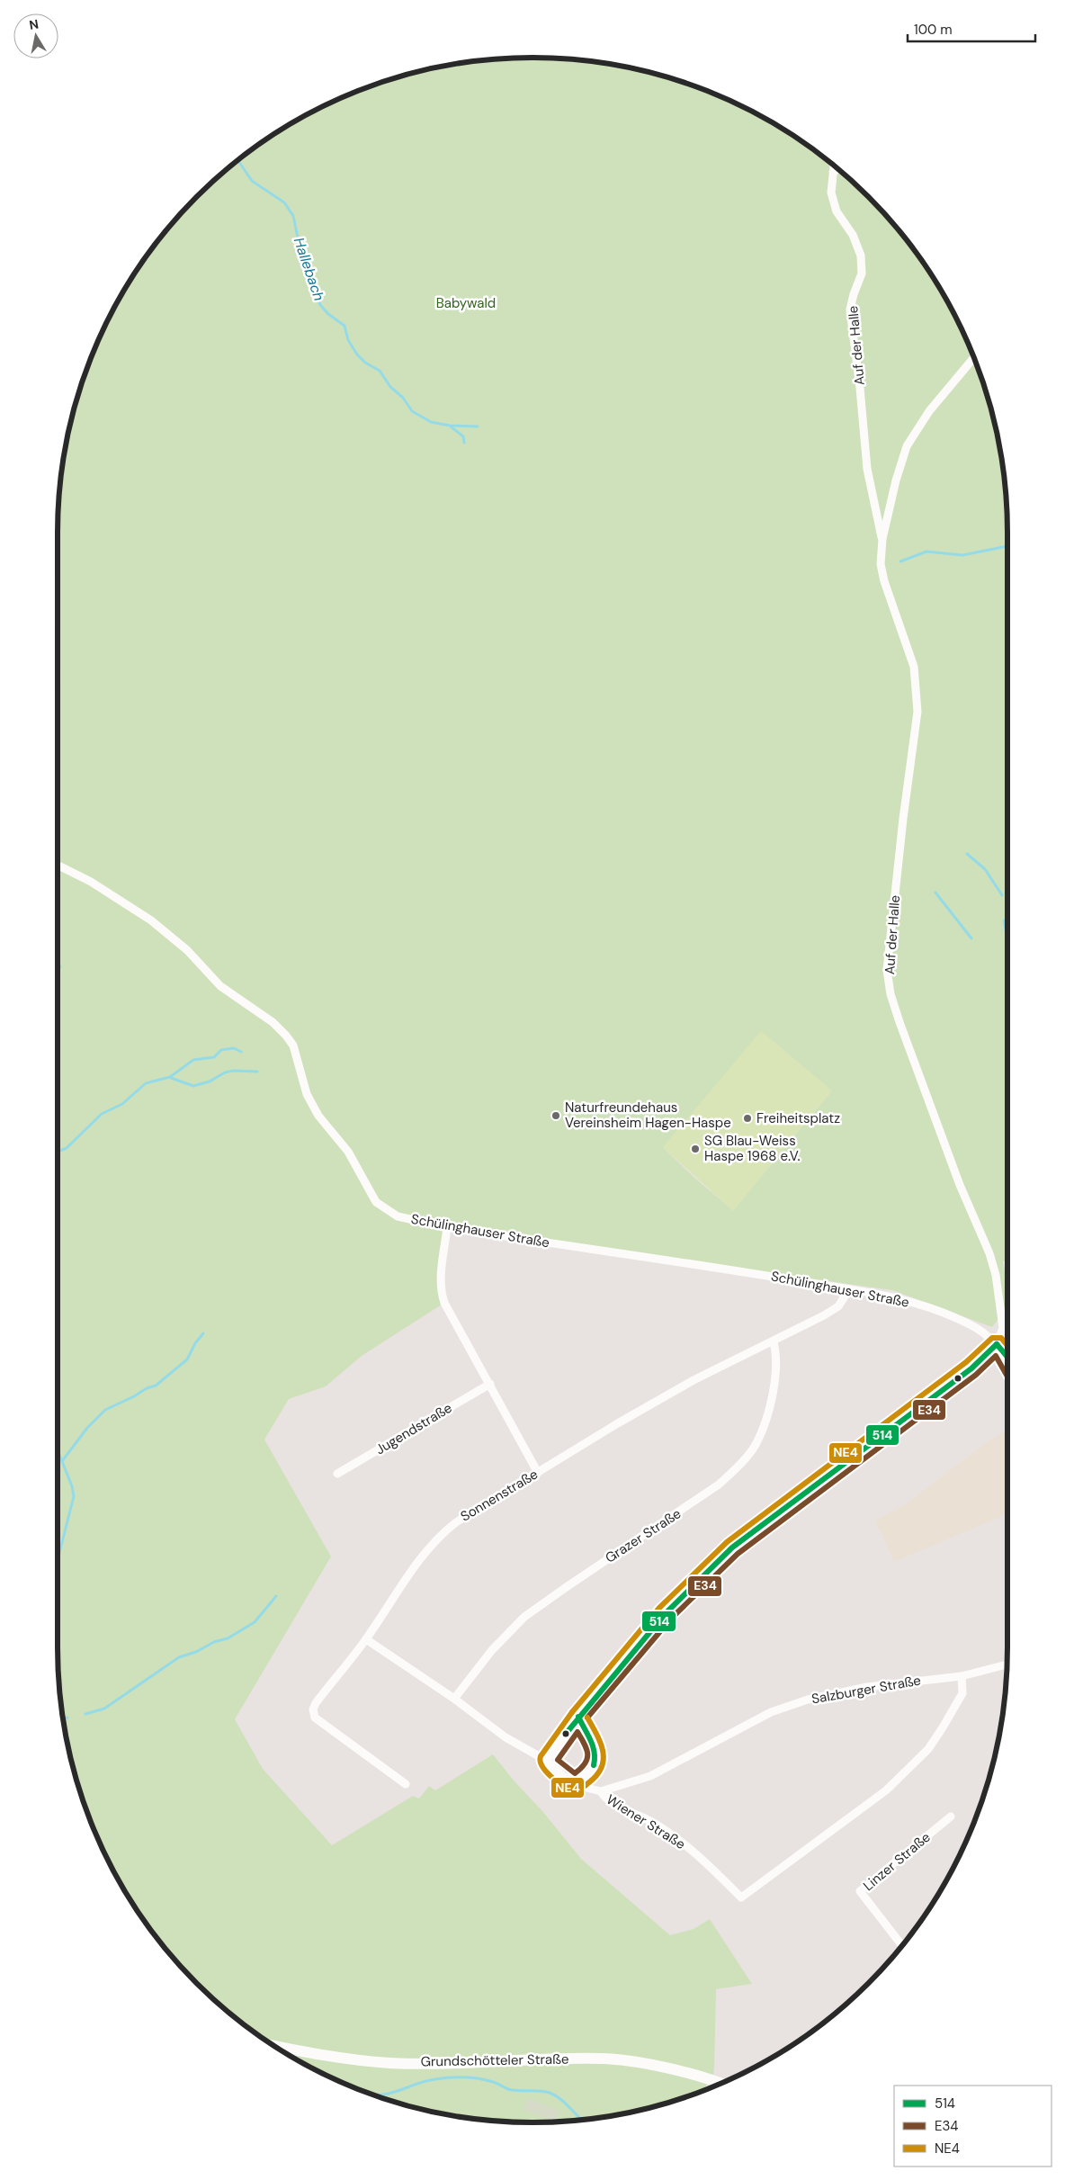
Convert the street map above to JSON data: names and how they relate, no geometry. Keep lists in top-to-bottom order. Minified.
{"streets":{"main road":["Grundschötteler Straße"],"street":["Auf der Halle","Schülinghauser Straße","Jugendstraße","Sonnenstraße","Grazer Straße","Salzburger Straße","Wiener Straße","Linzer Straße"]},"crossings":[["Auf der Halle","Schülinghauser Straße"],["Schülinghauser Straße","Sonnenstraße"],["Sonnenstraße","Grazer Straße"],["Sonnenstraße","Wiener Straße"],["Grazer Straße","Wiener Straße"],["Salzburger Straße","Wiener Straße"]],"water":["Hallebach"],"parks":["Babywald"],"places":["Naturfreundehaus Vereinsheim Hagen-Haspe","Freiheitsplatz","SG Blau-Weiss Haspe 1968 e.V."],"lines":["transit line NE4","transit line 514","transit line E34"],"legend":["514","E34","NE4"],"scale_bar":"100 m","north":"top"}
